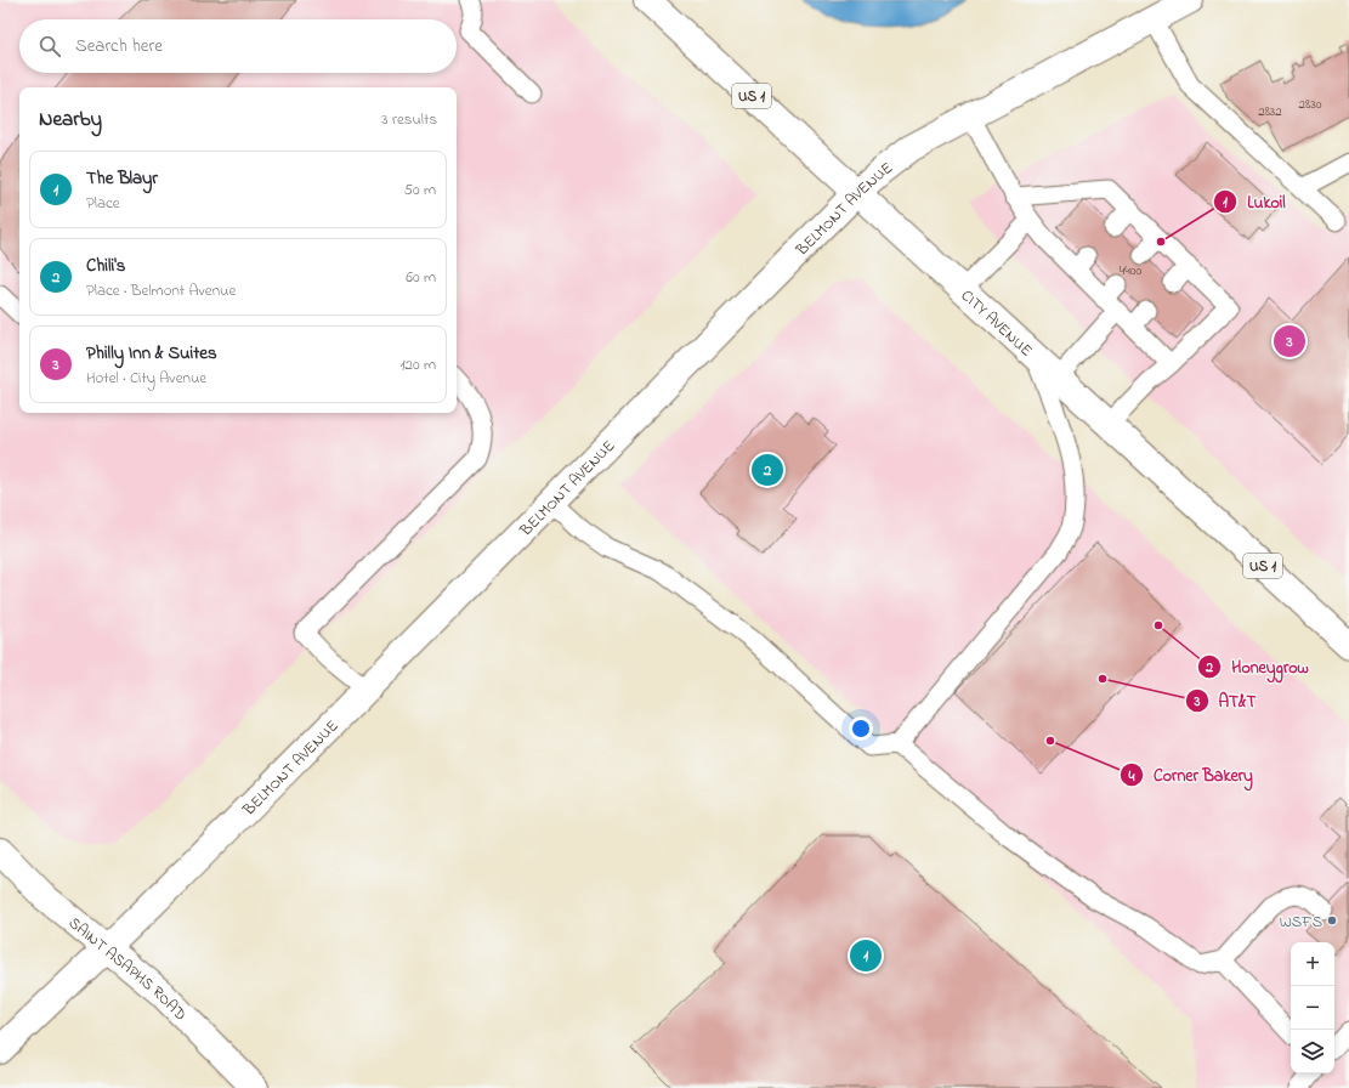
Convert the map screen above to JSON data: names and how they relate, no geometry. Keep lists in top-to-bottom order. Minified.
{"streets":{"main road":["US 1","BELMONT AVENUE","CITY AVENUE","SAINT ASAPHS ROAD"]},"crossings":[["BELMONT AVENUE","CITY AVENUE"],["BELMONT AVENUE","SAINT ASAPHS ROAD"]],"places":["Lukoil","Honeygrow","AT&T","Corner Bakery","WSFS"],"house_numbers":["2830","2832","4400"],"page":{"search":"Search here","heading":["Nearby","3 results"],"list":[{"mark":"1","name":"The Blayr","note":"Place","value":"50 m"},{"mark":"2","name":"Chili's","note":"Place · Belmont Avenue","value":"60 m"},{"mark":"3","name":"Philly Inn & Suites","note":"Hotel · City Avenue","value":"120 m"}],"pins":["3","2","1"],"map_buttons":["+","−"]}}
